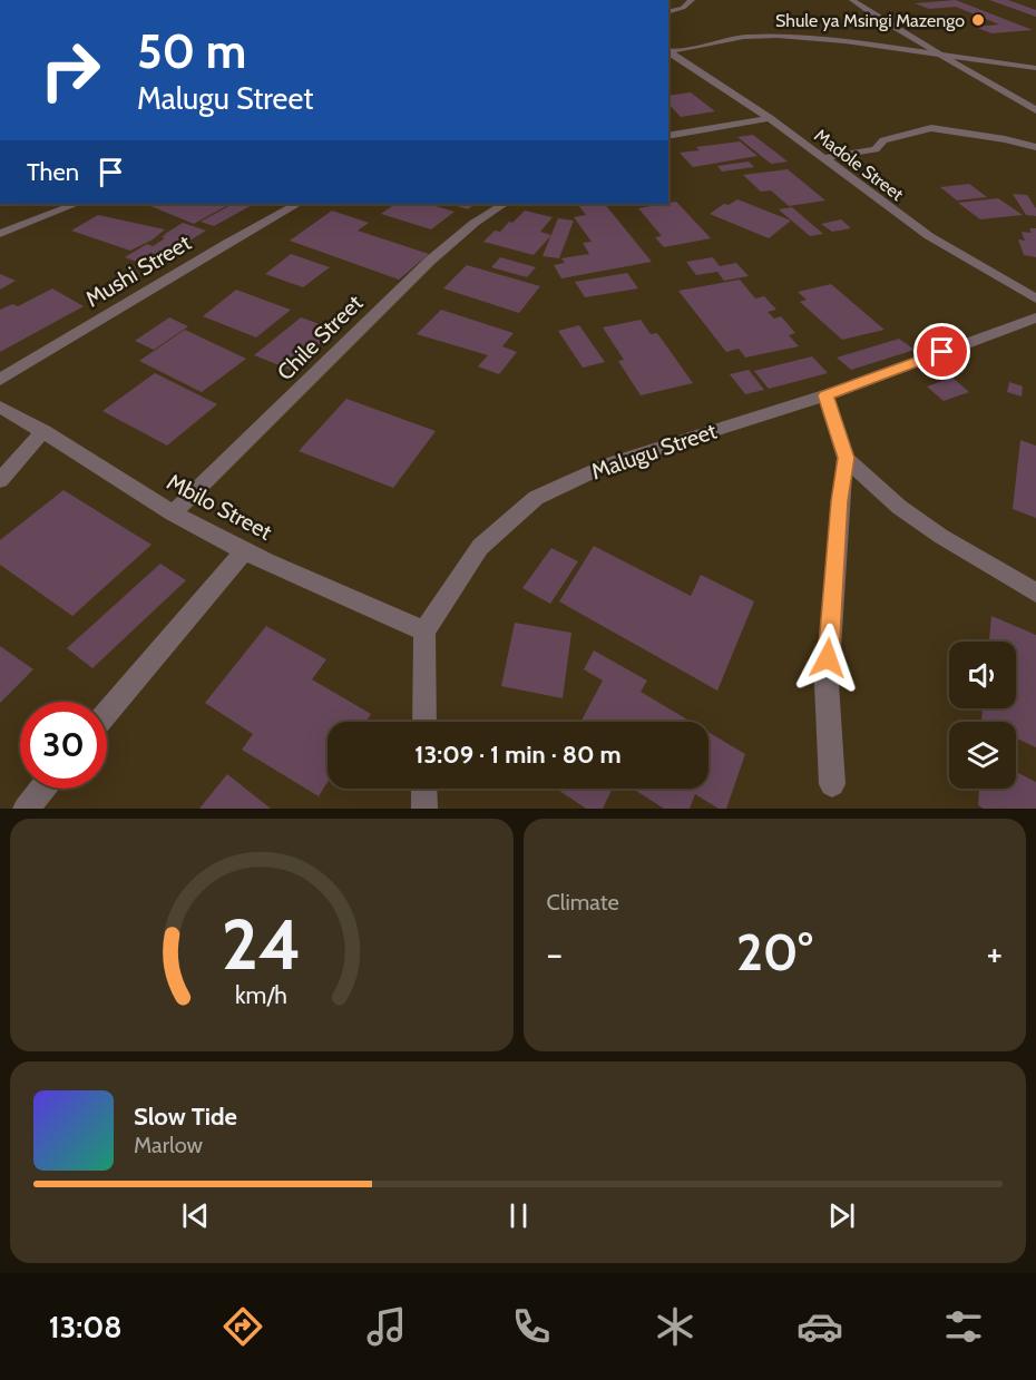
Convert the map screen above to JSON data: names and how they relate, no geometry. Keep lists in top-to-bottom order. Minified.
{"streets":{"street":["Madole Street","Mushi Street","Chile Street","Malugu Street","Mbilo Street"]},"crossings":[["Chile Street","Mbilo Street"],["Malugu Street","Mbilo Street"]],"places":["Shule ya Msingi Mazengo"],"page":{"turn":["50 m","Malugu Street"],"then":"Then","limit":"30","trip":"13:09 · 1 min · 80 m","tile":"Climate","heat":["−","20°","+"],"song":["Slow Tide","Marlow"],"tabs":"13:08","gauge":["24","km/h"]}}
